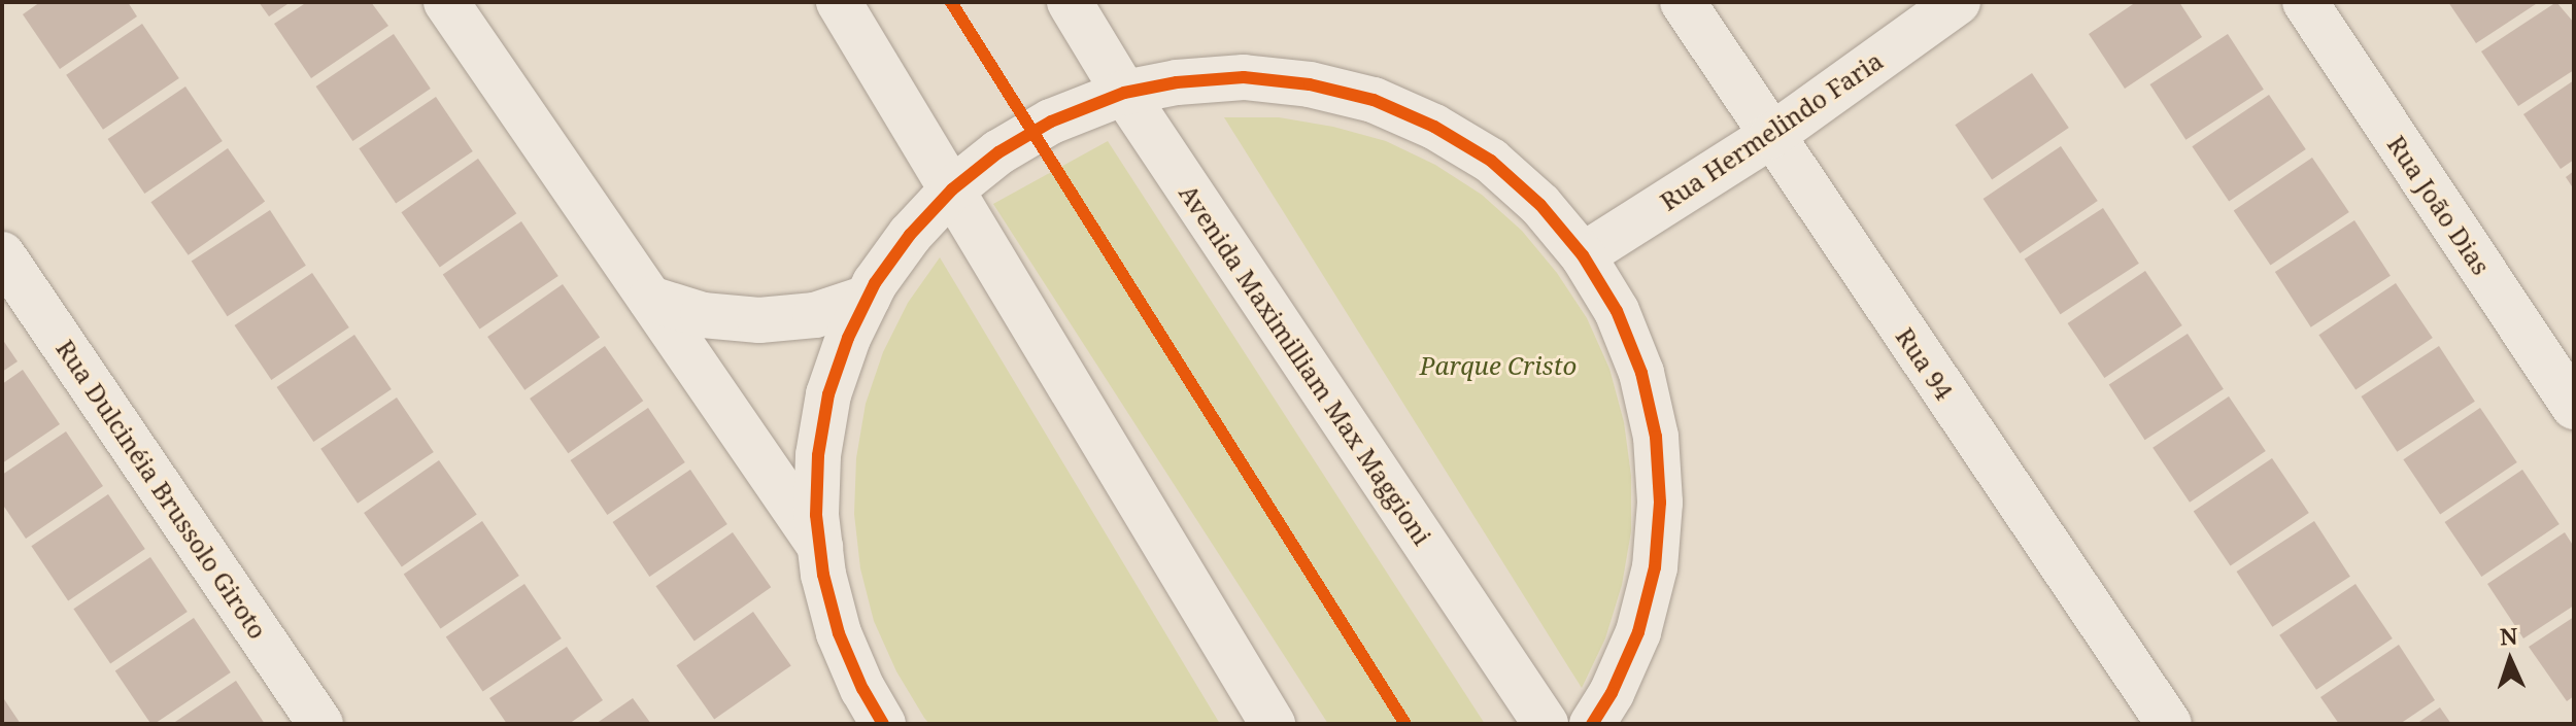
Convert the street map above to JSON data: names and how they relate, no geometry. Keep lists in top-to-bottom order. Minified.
{"streets":{"street":["Rua Hermelindo Faria","Rua João Dias","Rua 94","Avenida Maximilliam Max Maggioni","Rua Dulcinéia Brussolo Giroto"]},"crossings":[["Rua Hermelindo Faria","Rua 94"]],"parks":["Parque Cristo"],"north":"top"}
